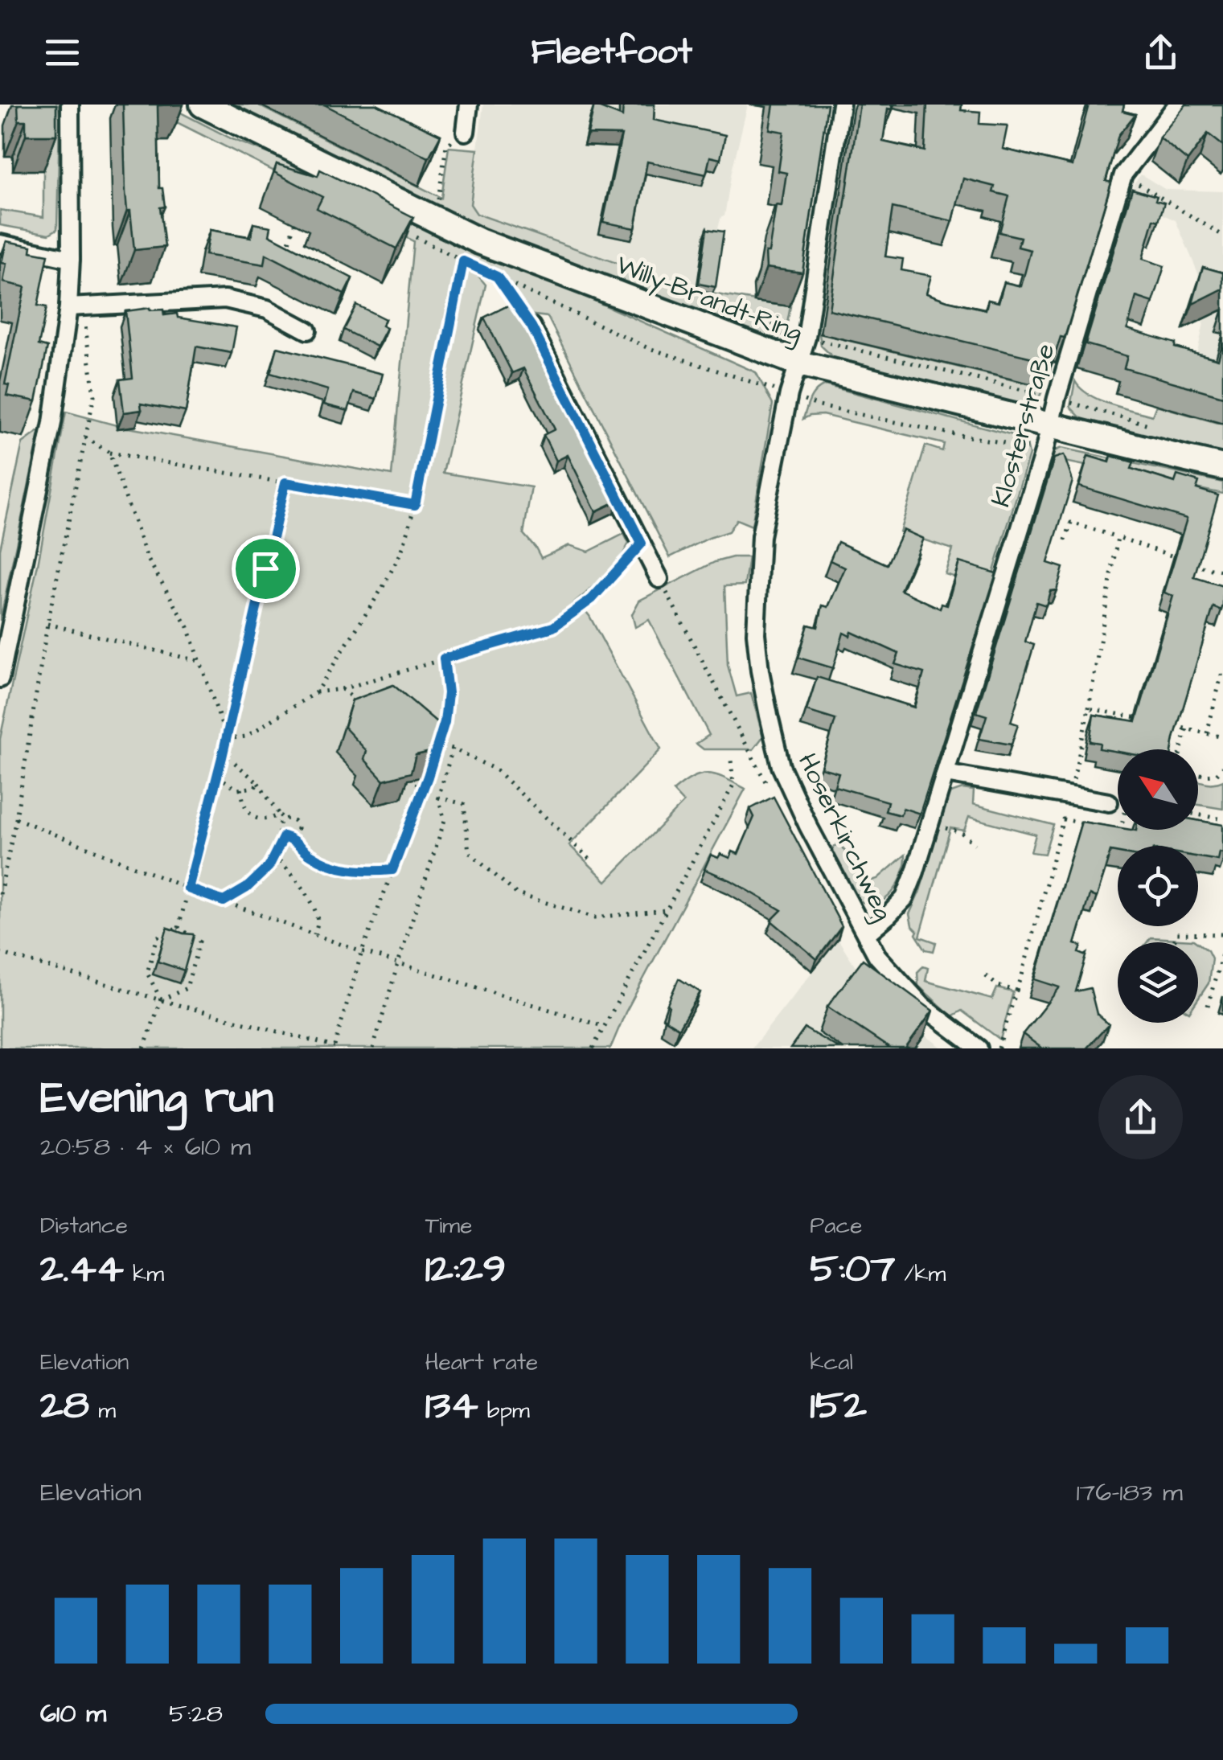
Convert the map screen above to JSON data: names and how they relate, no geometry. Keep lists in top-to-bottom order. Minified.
{"streets":{"main road":["Willy-Brandt-Ring"],"street":["Klosterstraße","Hoserkirchweg"]},"crossings":[["Willy-Brandt-Ring","Klosterstraße"],["Willy-Brandt-Ring","Hoserkirchweg"],["Klosterstraße","Hoserkirchweg"]],"north":"top left","page":{"header":"Fleetfoot","heading":["Evening run","20:58 · 4 × 610 m"],"stats":[["Distance","2.44 km"],["Time","12:29"],["Pace","5:07 /km"],["Elevation","28 m"],["Heart rate","134 bpm"],["kcal","152"]],"chart":["Elevation","176–183 m"],"list":[{"name":"610 m","note":"5:28"}]}}
